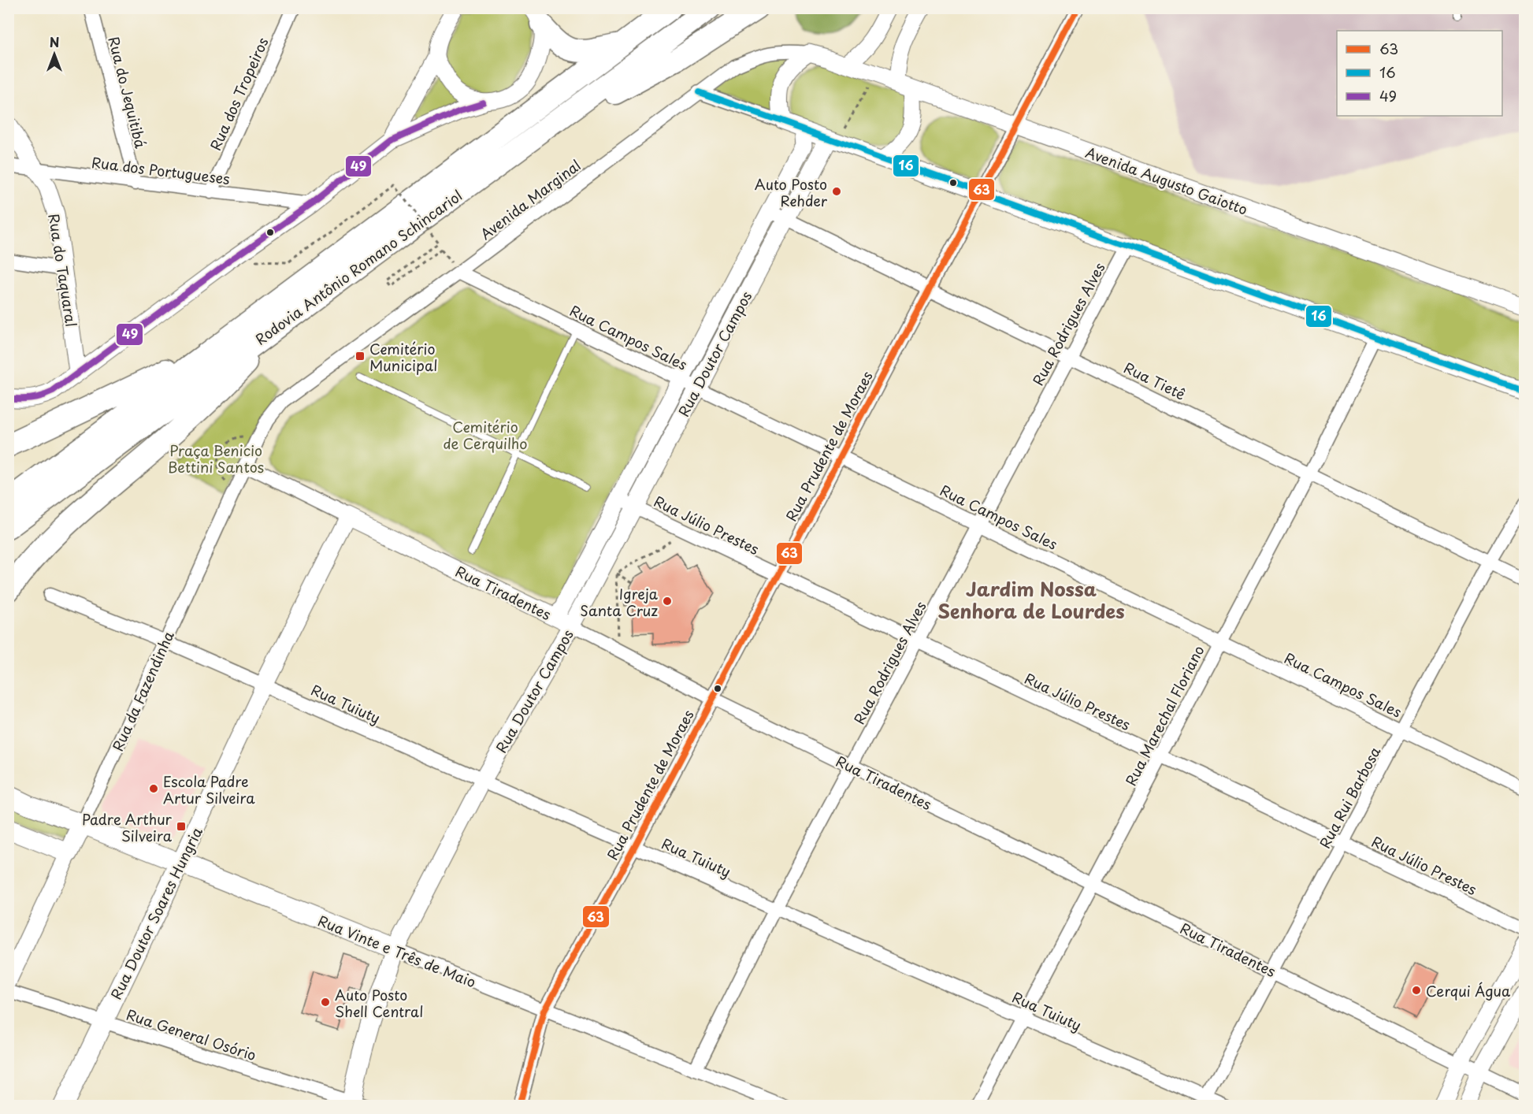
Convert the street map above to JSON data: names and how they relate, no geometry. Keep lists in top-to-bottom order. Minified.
{"streets":{"highway":["Rodovia Antônio Romano Schincariol"],"main road":["Rua Doutor Campos","Rua da Fazendinha","Rua Doutor Soares Hungria","Rua Vinte e Três de Maio"],"street":["Rua do Jequitibá","Rua dos Tropeiros","Rua dos Portugueses","Avenida Augusto Gaiotto","Avenida Marginal","Rua do Taquaral","Rua Rodrigues Alves","Rua Campos Sales","Rua Tietê","Rua Prudente de Moraes","Rua Júlio Prestes","Rua Tiradentes","Rua Tuiuty","Rua Marechal Floriano","Rua Rui Barbosa","Rua General Osório"]},"crossings":[["Rua do Jequitibá","Rua dos Portugueses"],["Rua dos Tropeiros","Rua dos Portugueses"],["Rua dos Portugueses","Rua do Taquaral"],["Avenida Augusto Gaiotto","Avenida Marginal"],["Avenida Augusto Gaiotto","Rua Prudente de Moraes"],["Avenida Marginal","Rua Campos Sales"],["Avenida Marginal","Rua da Fazendinha"],["Rua Rodrigues Alves","Rua Campos Sales"],["Rua Rodrigues Alves","Rua Tietê"],["Rua Rodrigues Alves","Rua Júlio Prestes"],["Rua Rodrigues Alves","Rua Tiradentes"],["Rua Rodrigues Alves","Rua Tuiuty"],["Rua Rodrigues Alves","Rua Vinte e Três de Maio"],["Rua Campos Sales","Rua Doutor Campos"],["Rua Campos Sales","Rua Prudente de Moraes"],["Rua Campos Sales","Rua Marechal Floriano"],["Rua Campos Sales","Rua Rui Barbosa"],["Rua Doutor Campos","Rua Tietê"],["Rua Doutor Campos","Rua Júlio Prestes"],["Rua Doutor Campos","Rua Tiradentes"],["Rua Doutor Campos","Rua Tuiuty"],["Rua Doutor Campos","Rua Vinte e Três de Maio"],["Rua Doutor Campos","Rua General Osório"],["Rua Tietê","Rua Prudente de Moraes"],["Rua Tietê","Rua Marechal Floriano"],["Rua Tietê","Rua Rui Barbosa"],["Rua Prudente de Moraes","Rua Júlio Prestes"],["Rua Prudente de Moraes","Rua Tiradentes"],["Rua Prudente de Moraes","Rua Tuiuty"],["Rua Prudente de Moraes","Rua Vinte e Três de Maio"],["Rua Júlio Prestes","Rua Marechal Floriano"],["Rua Júlio Prestes","Rua Rui Barbosa"],["Rua Tiradentes","Rua da Fazendinha"],["Rua Tiradentes","Rua Marechal Floriano"],["Rua Tiradentes","Rua Rui Barbosa"],["Rua Tiradentes","Rua Doutor Soares Hungria"],["Rua da Fazendinha","Rua Tuiuty"],["Rua da Fazendinha","Rua Vinte e Três de Maio"],["Rua Tuiuty","Rua Marechal Floriano"],["Rua Tuiuty","Rua Rui Barbosa"],["Rua Tuiuty","Rua Doutor Soares Hungria"],["Rua Doutor Soares Hungria","Rua Vinte e Três de Maio"],["Rua Doutor Soares Hungria","Rua General Osório"]],"districts":["Jardim Nossa Senhora de Lourdes"],"parks":["Cemitério de Cerquilho","Praça Benicio Bettini Santos"],"places":{"other":["Auto Posto Rehder","Igreja Santa Cruz","Escola Padre Artur Silveira","Cerqui Água","Auto Posto Shell Central"],"transit":["Cemitério Municipal","Padre Arthur Silveira"]},"lines":["transit line 63","transit line 16","transit line 49"],"legend":["63","16","49"],"north":"top"}
